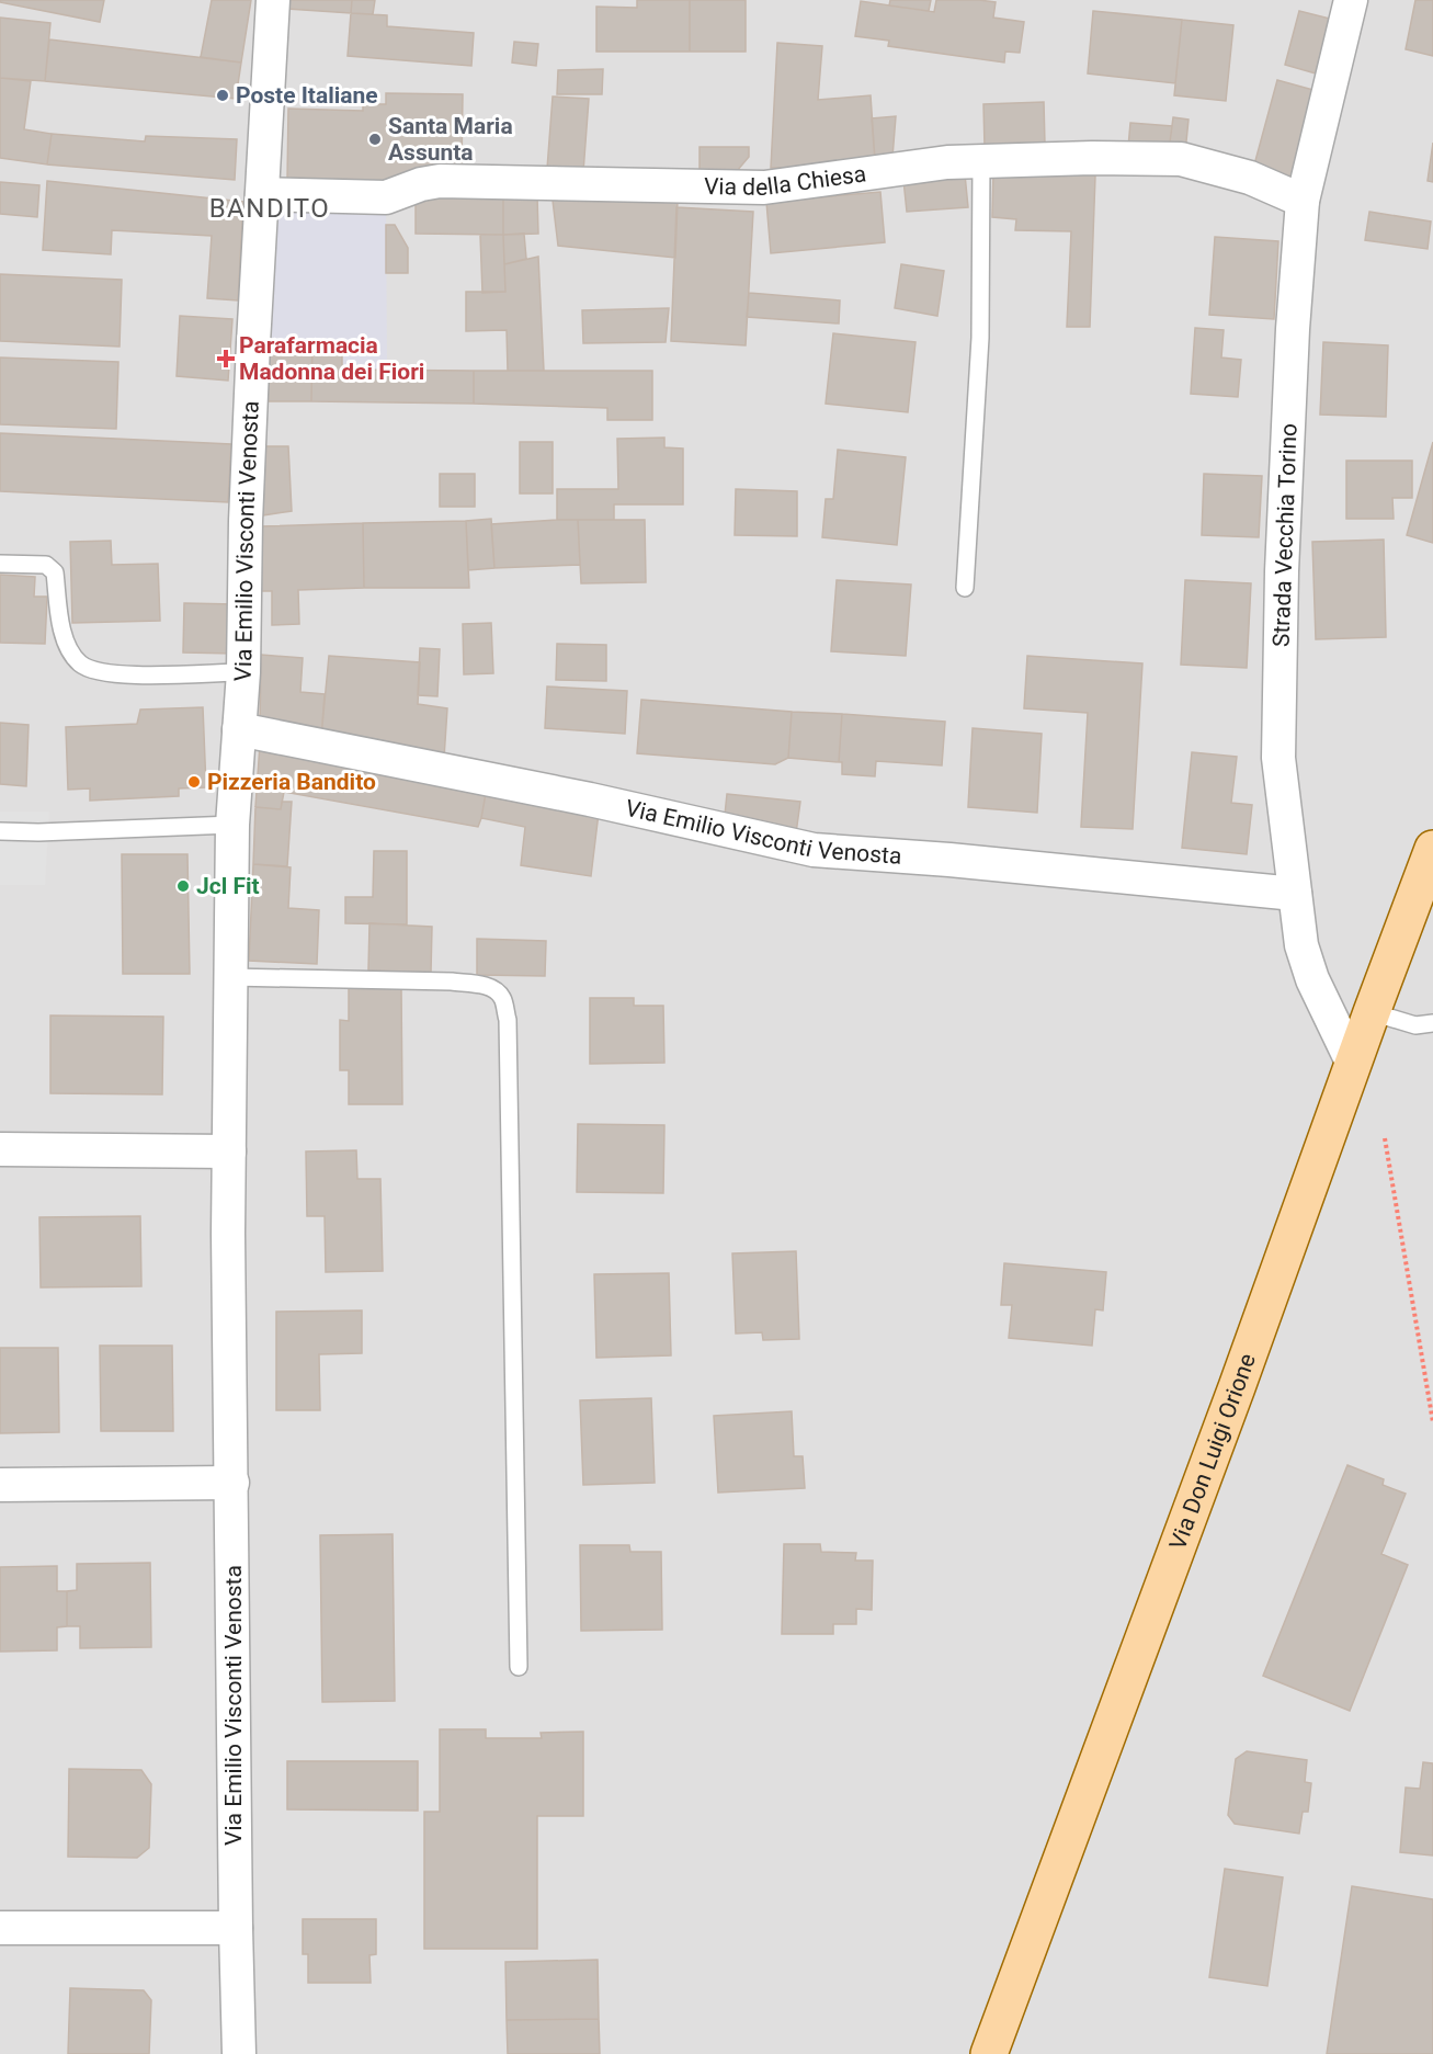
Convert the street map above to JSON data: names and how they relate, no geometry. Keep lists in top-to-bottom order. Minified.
{"streets":{"main road":["Via Don Luigi Orione"],"street":["Via della Chiesa","Strada Vecchia Torino","Via Emilio Visconti Venosta"]},"crossings":[["Via della Chiesa","Strada Vecchia Torino"],["Via della Chiesa","Via Emilio Visconti Venosta"],["Strada Vecchia Torino","Via Emilio Visconti Venosta"],["Strada Vecchia Torino","Via Don Luigi Orione"]],"districts":["BANDITO"],"places":{"other":["Poste Italiane","Santa Maria Assunta","Pizzeria Bandito","Jcl Fit"],"health":["Parafarmacia Madonna dei Fiori"]}}
